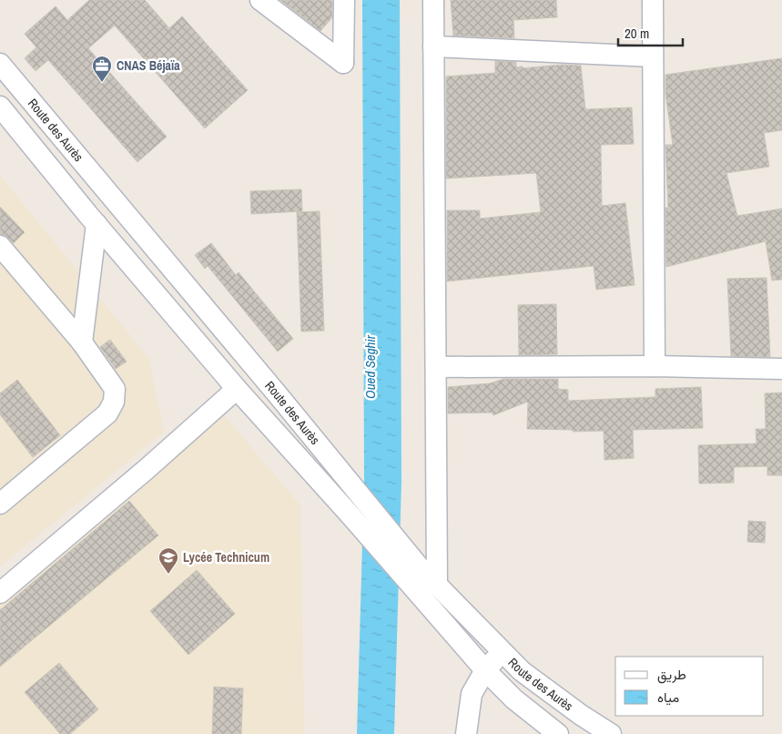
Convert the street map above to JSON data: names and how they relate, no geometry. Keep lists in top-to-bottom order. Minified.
{"streets":{"street":["Route des Aurès"]},"water":["Oued Seghir"],"places":{"office":["CNAS Béjaïa"],"school or university":["Lycée Technicum"]},"legend":["طريق","مياه"],"scale_bar":"20 m"}
